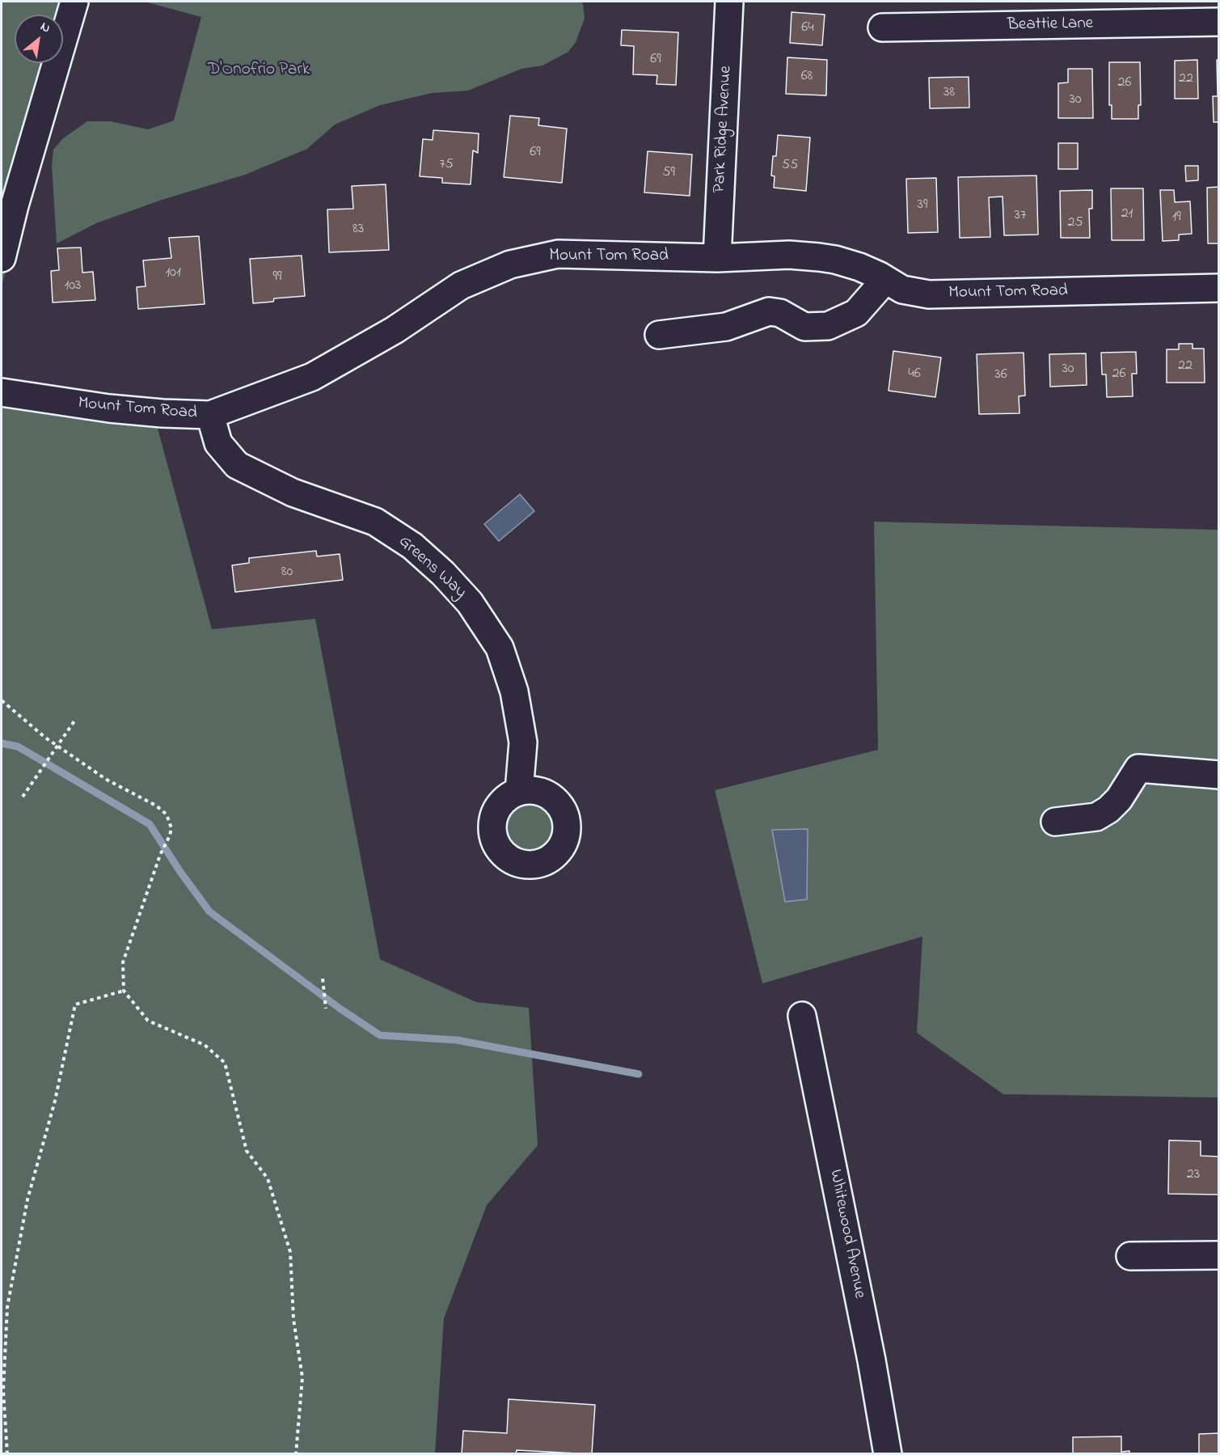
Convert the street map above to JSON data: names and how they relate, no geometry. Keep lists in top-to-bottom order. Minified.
{"streets":{"street":["Beattie Lane","Park Ridge Avenue","Mount Tom Road","Greens Way","Whitewood Avenue"]},"crossings":[["Park Ridge Avenue","Mount Tom Road"],["Mount Tom Road","Greens Way"]],"parks":["D'Onofrio Park"],"house_numbers":["64","69","68","22","26","38","30","69","75","55","59","39","21","37","19","25","83","101","99","103","22","30","46","26","36","80","23"],"north":"top right"}
